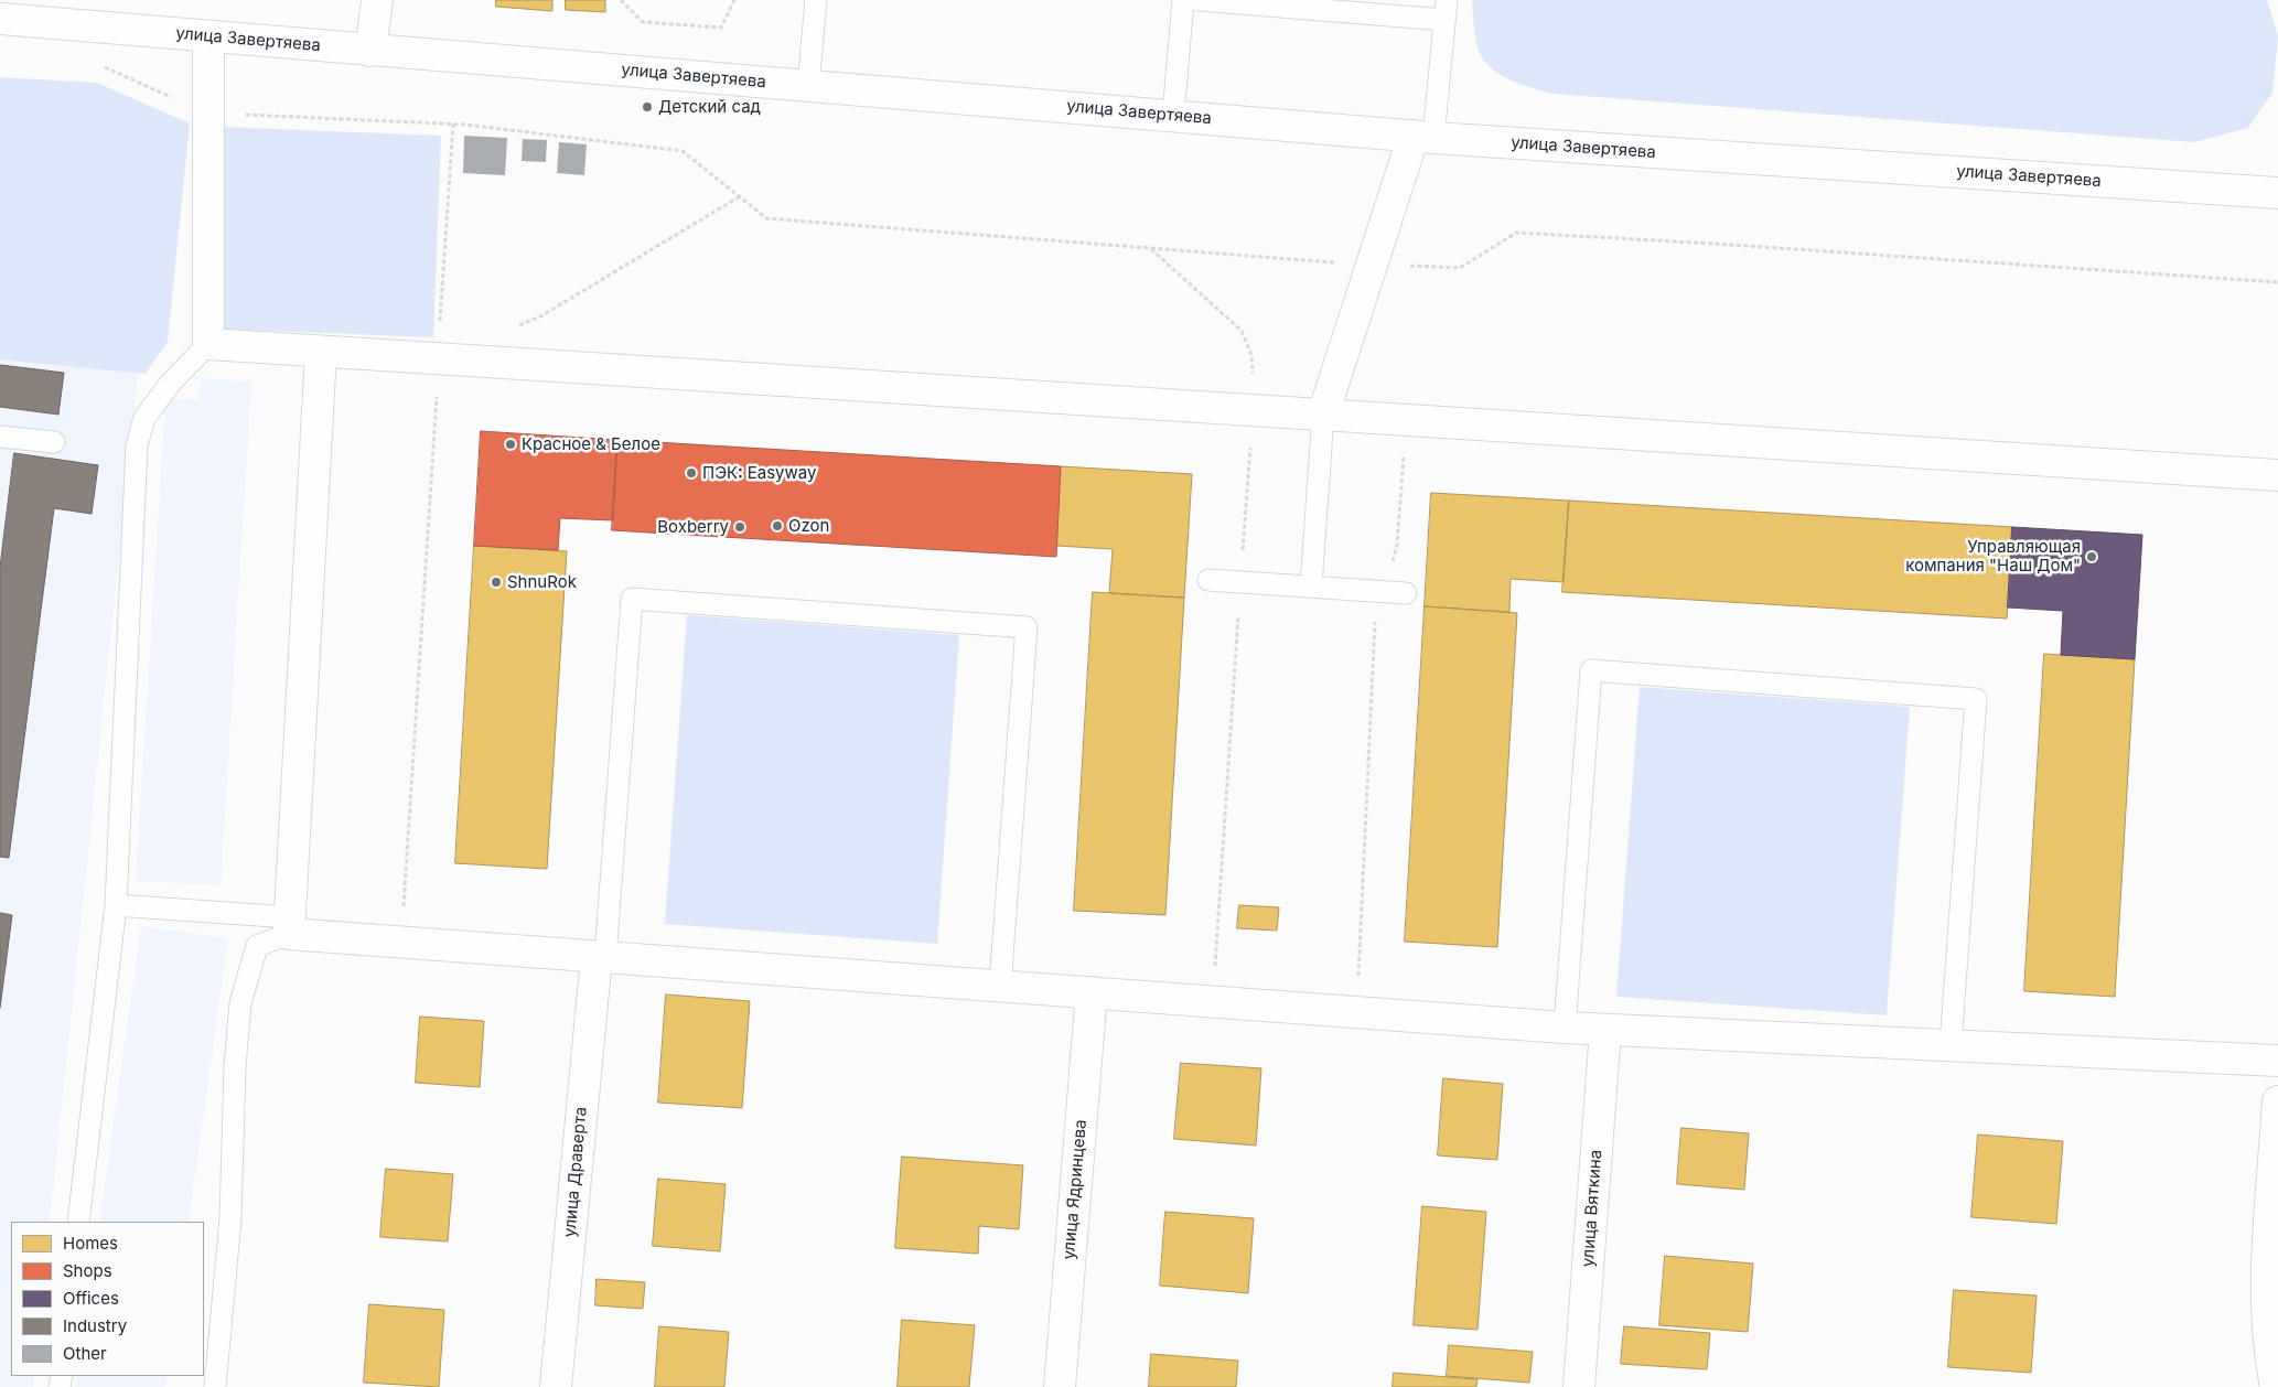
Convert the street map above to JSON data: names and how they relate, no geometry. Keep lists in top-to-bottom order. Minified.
{"streets":{"street":["улица Завертяева","улица Драверта","улица Ядринцева","улица Вяткина"]},"places":["Детский сад","Красное & Белое","ПЭК: Easyway","Ozon","Boxberry","Управляющая компания \"Наш Дом\"","ShnuRok"],"legend":["Homes","Shops","Offices","Industry","Other"]}
